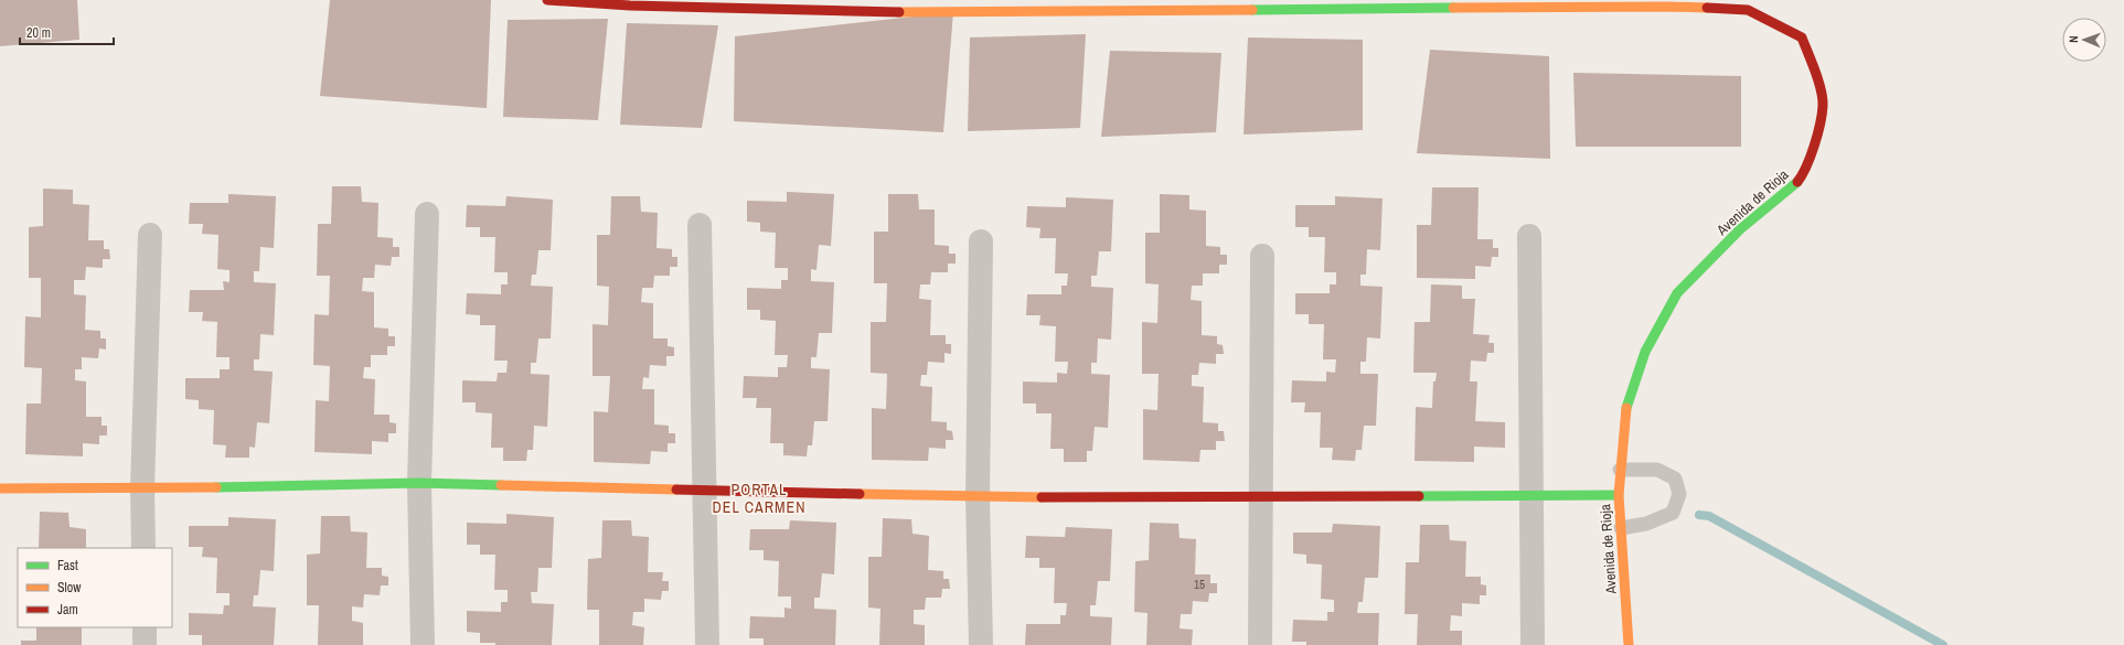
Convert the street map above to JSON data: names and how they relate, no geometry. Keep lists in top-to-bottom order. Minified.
{"streets":{"street":["Avenida de Rioja"]},"districts":["PORTAL DEL CARMEN"],"house_numbers":["15"],"legend":["Fast","Slow","Jam"],"scale_bar":"20 m","north":"left"}
